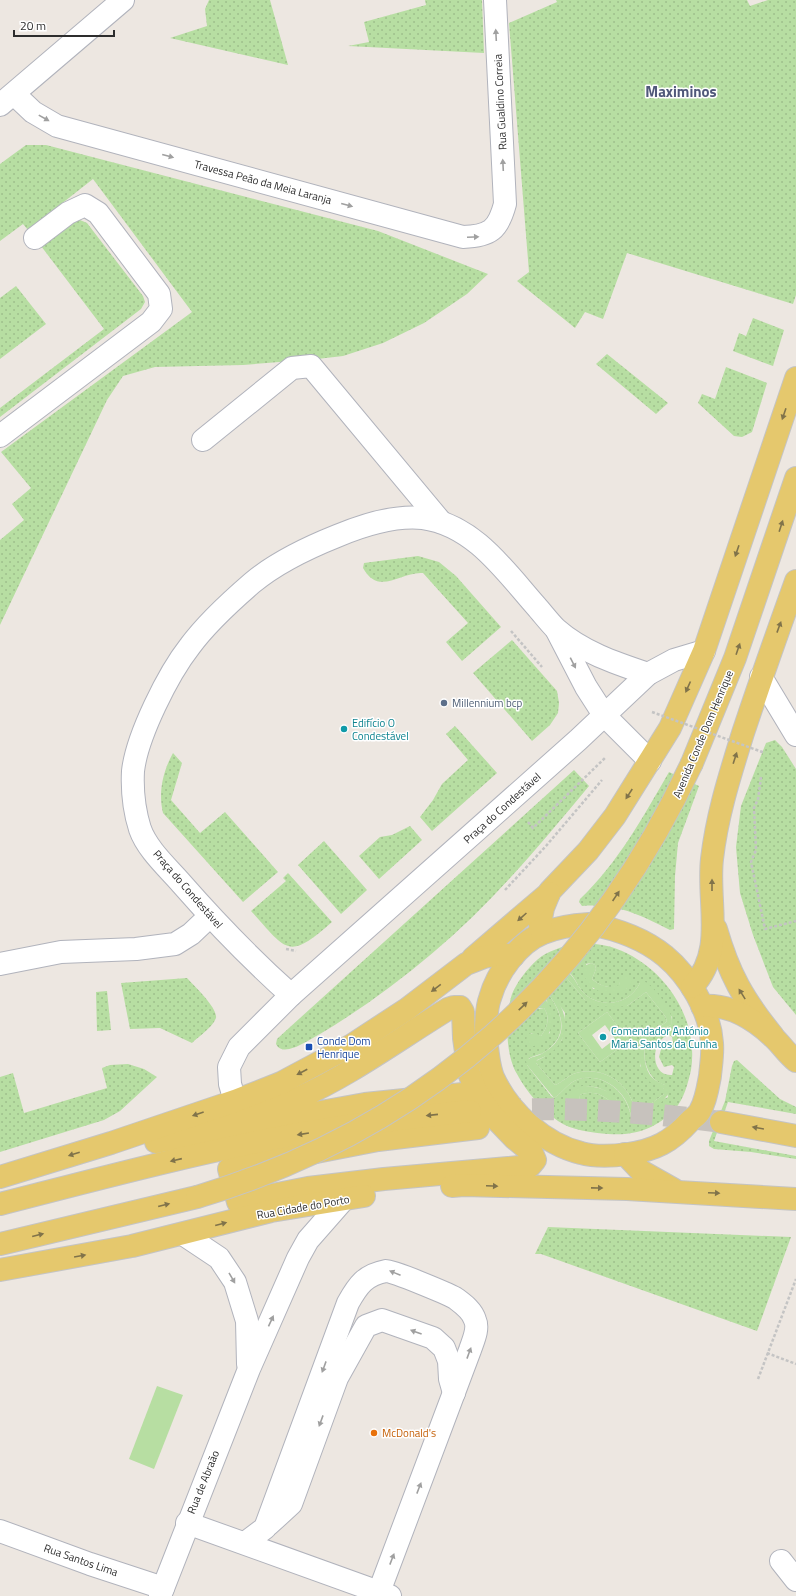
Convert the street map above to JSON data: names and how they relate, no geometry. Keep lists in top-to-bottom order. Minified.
{"streets":{"main road":["Avenida Conde Dom Henrique","Rua Cidade do Porto"],"street":["Rua Gualdino Correia","Travessa Peão da Meia Laranja","Praça do Condestável","Rua de Abraão","Rua Santos Lima"]},"crossings":[["Rua Gualdino Correia","Travessa Peão da Meia Laranja"],["Rua Cidade do Porto","Rua de Abraão"],["Rua de Abraão","Rua Santos Lima"]],"one_way":["Rua Gualdino Correia","Travessa Peão da Meia Laranja"],"districts":["Maximinos"],"places":{"other":["Millennium bcp","Edifício O Condestável","Comendador António Maria Santos da Cunha","McDonald's"],"transit":["Conde Dom Henrique"]},"scale_bar":"20 m"}
